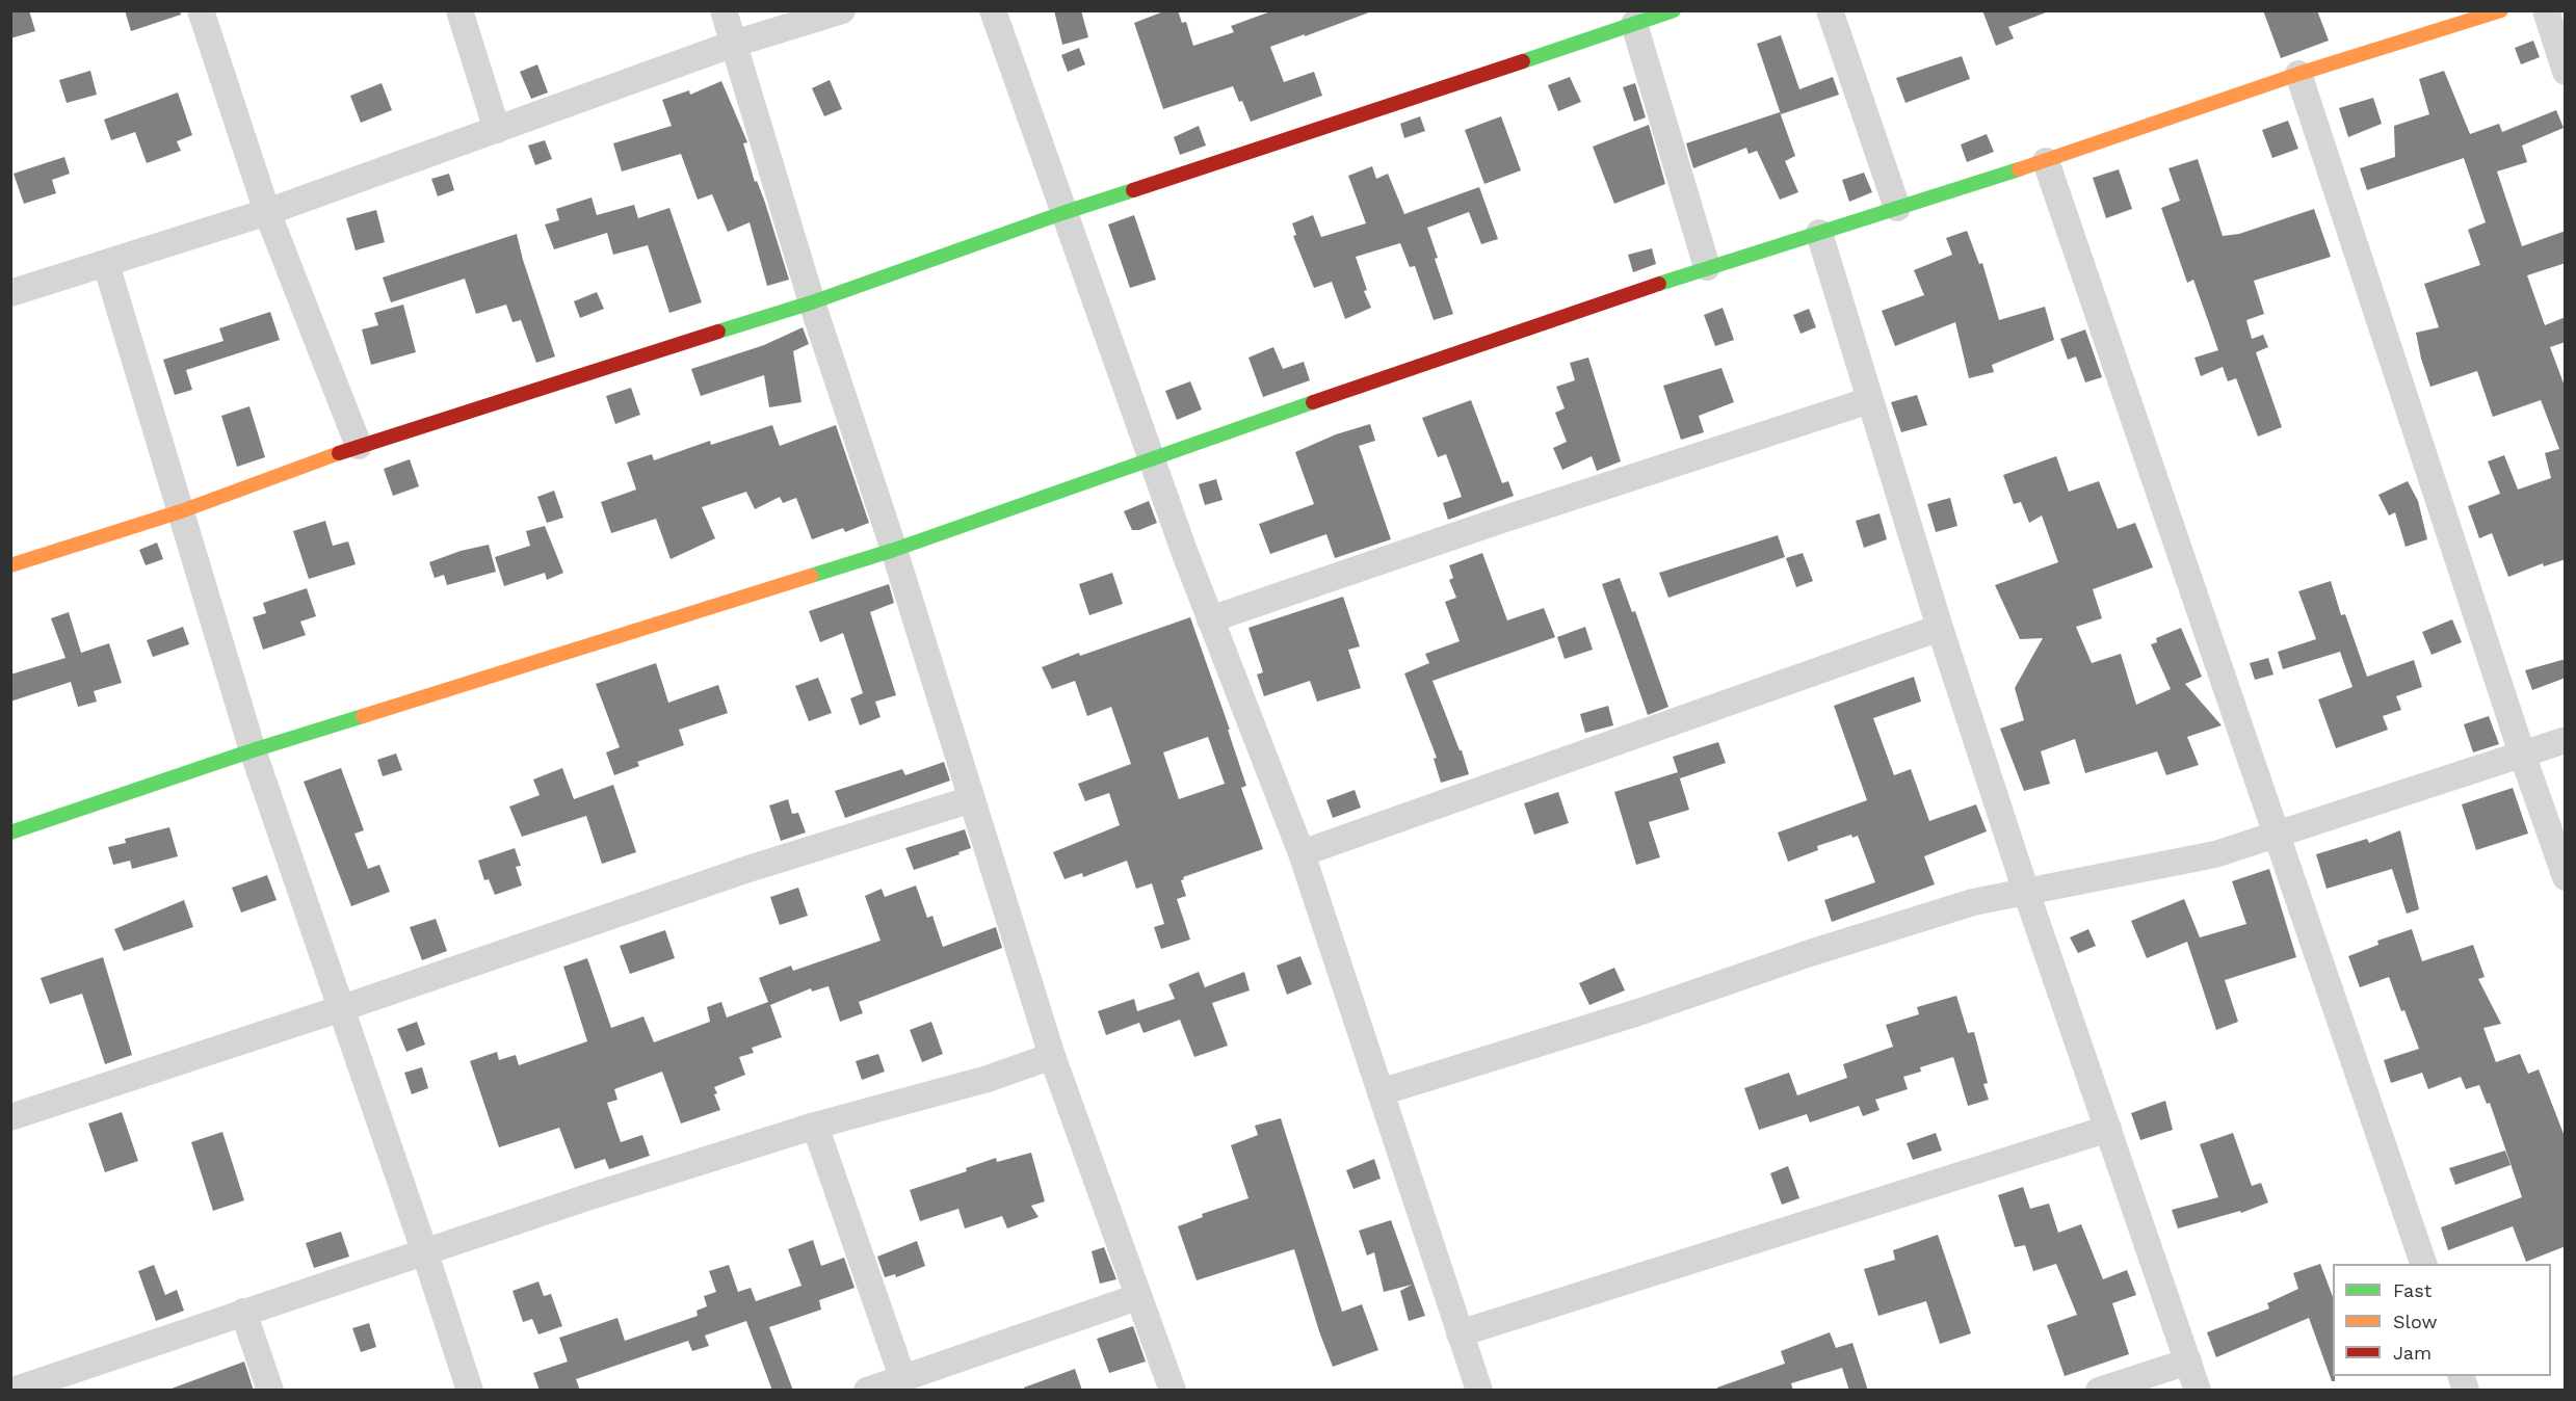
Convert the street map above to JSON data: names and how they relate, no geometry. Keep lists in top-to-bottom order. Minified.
{"legend":["Fast","Slow","Jam"]}
